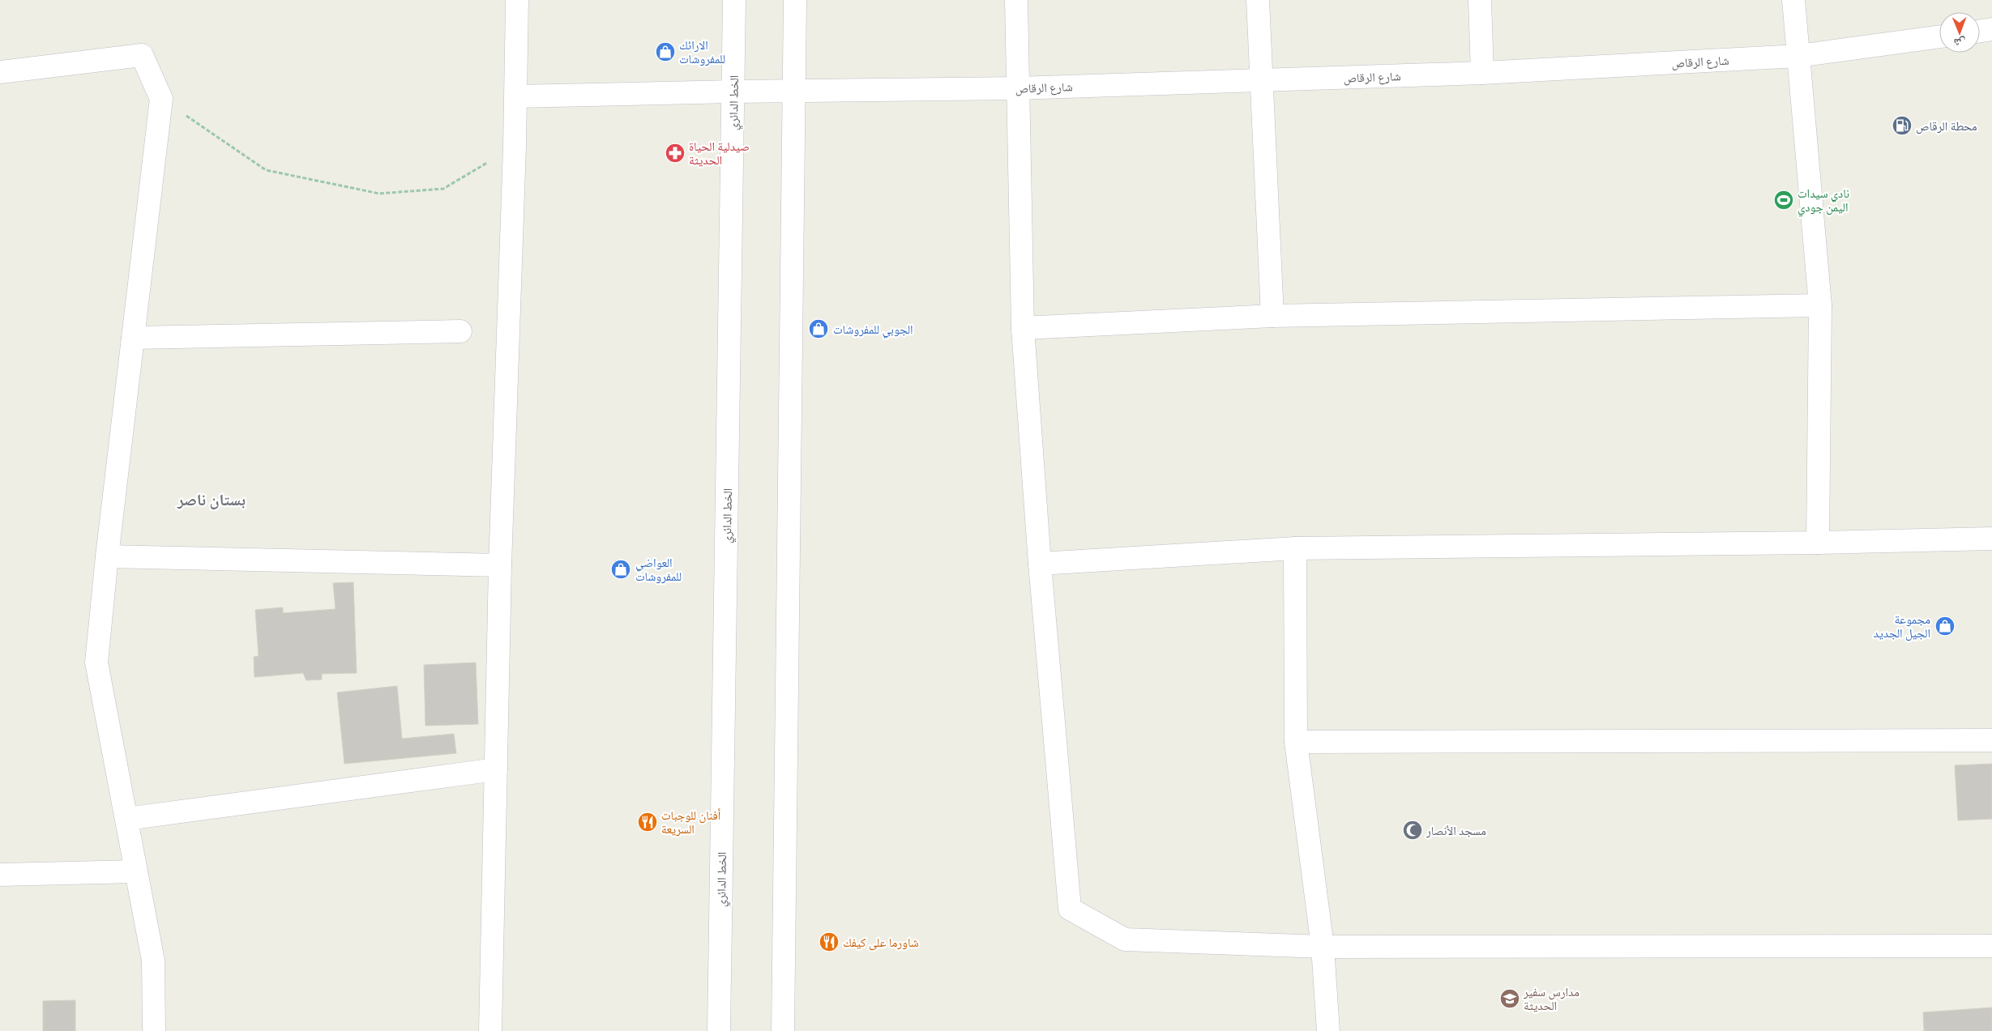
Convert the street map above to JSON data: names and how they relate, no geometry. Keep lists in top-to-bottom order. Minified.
{"streets":{"street":["شارع الرقاص","الخط الدائري"]},"crossings":[["شارع الرقاص","الخط الدائري"]],"districts":["بستان ناصر"],"places":{"shop":["الارائك للمفروشات","الجوبي للمفروشات","العواضي للمفروشات","مجموعة الجيل الجديد"],"fuel station":["محطة الرقاص"],"pharmacy":["صيدلية الحياة الحديثة"],"sports":["نادي سيدات اليمن جودي"],"restaurant":["أفنان للوجبات السريعة","شاورما على كيفك"],"mosque":["مسجد الأنصار"],"school or university":["مدارس سفير الحديثة"]},"north":"bottom"}
